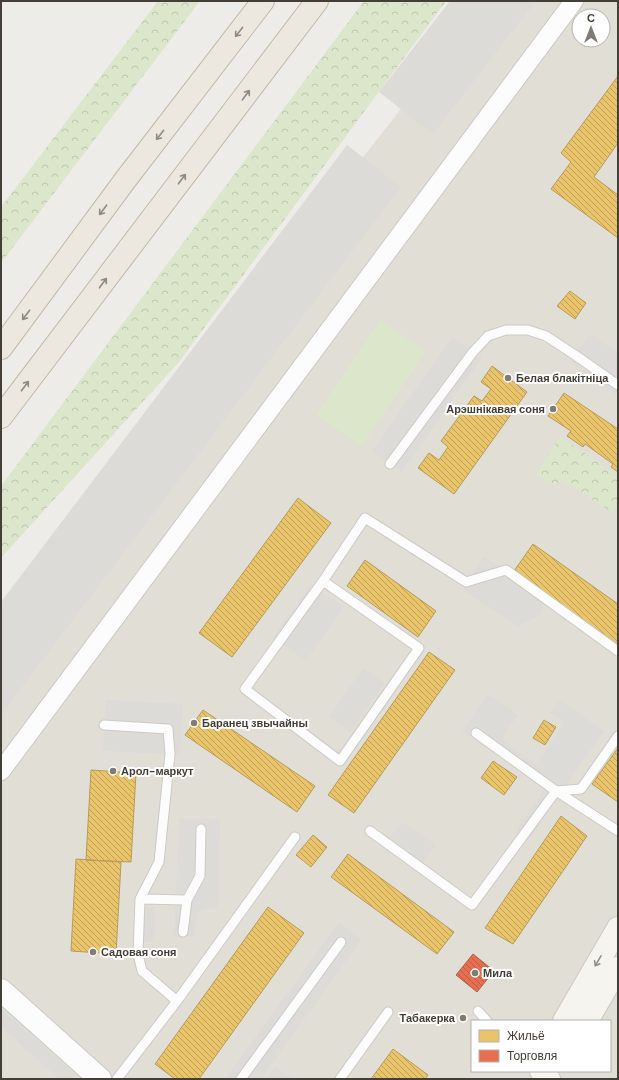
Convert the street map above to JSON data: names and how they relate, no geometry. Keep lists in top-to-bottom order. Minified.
{"places":["Белая блакітніца","Арэшнікавая соня","Баранец звычайны","Арол-маркут","Садовая соня","Мила","Табакерка"],"legend":["Жильё","Торговля"],"north":"top"}
